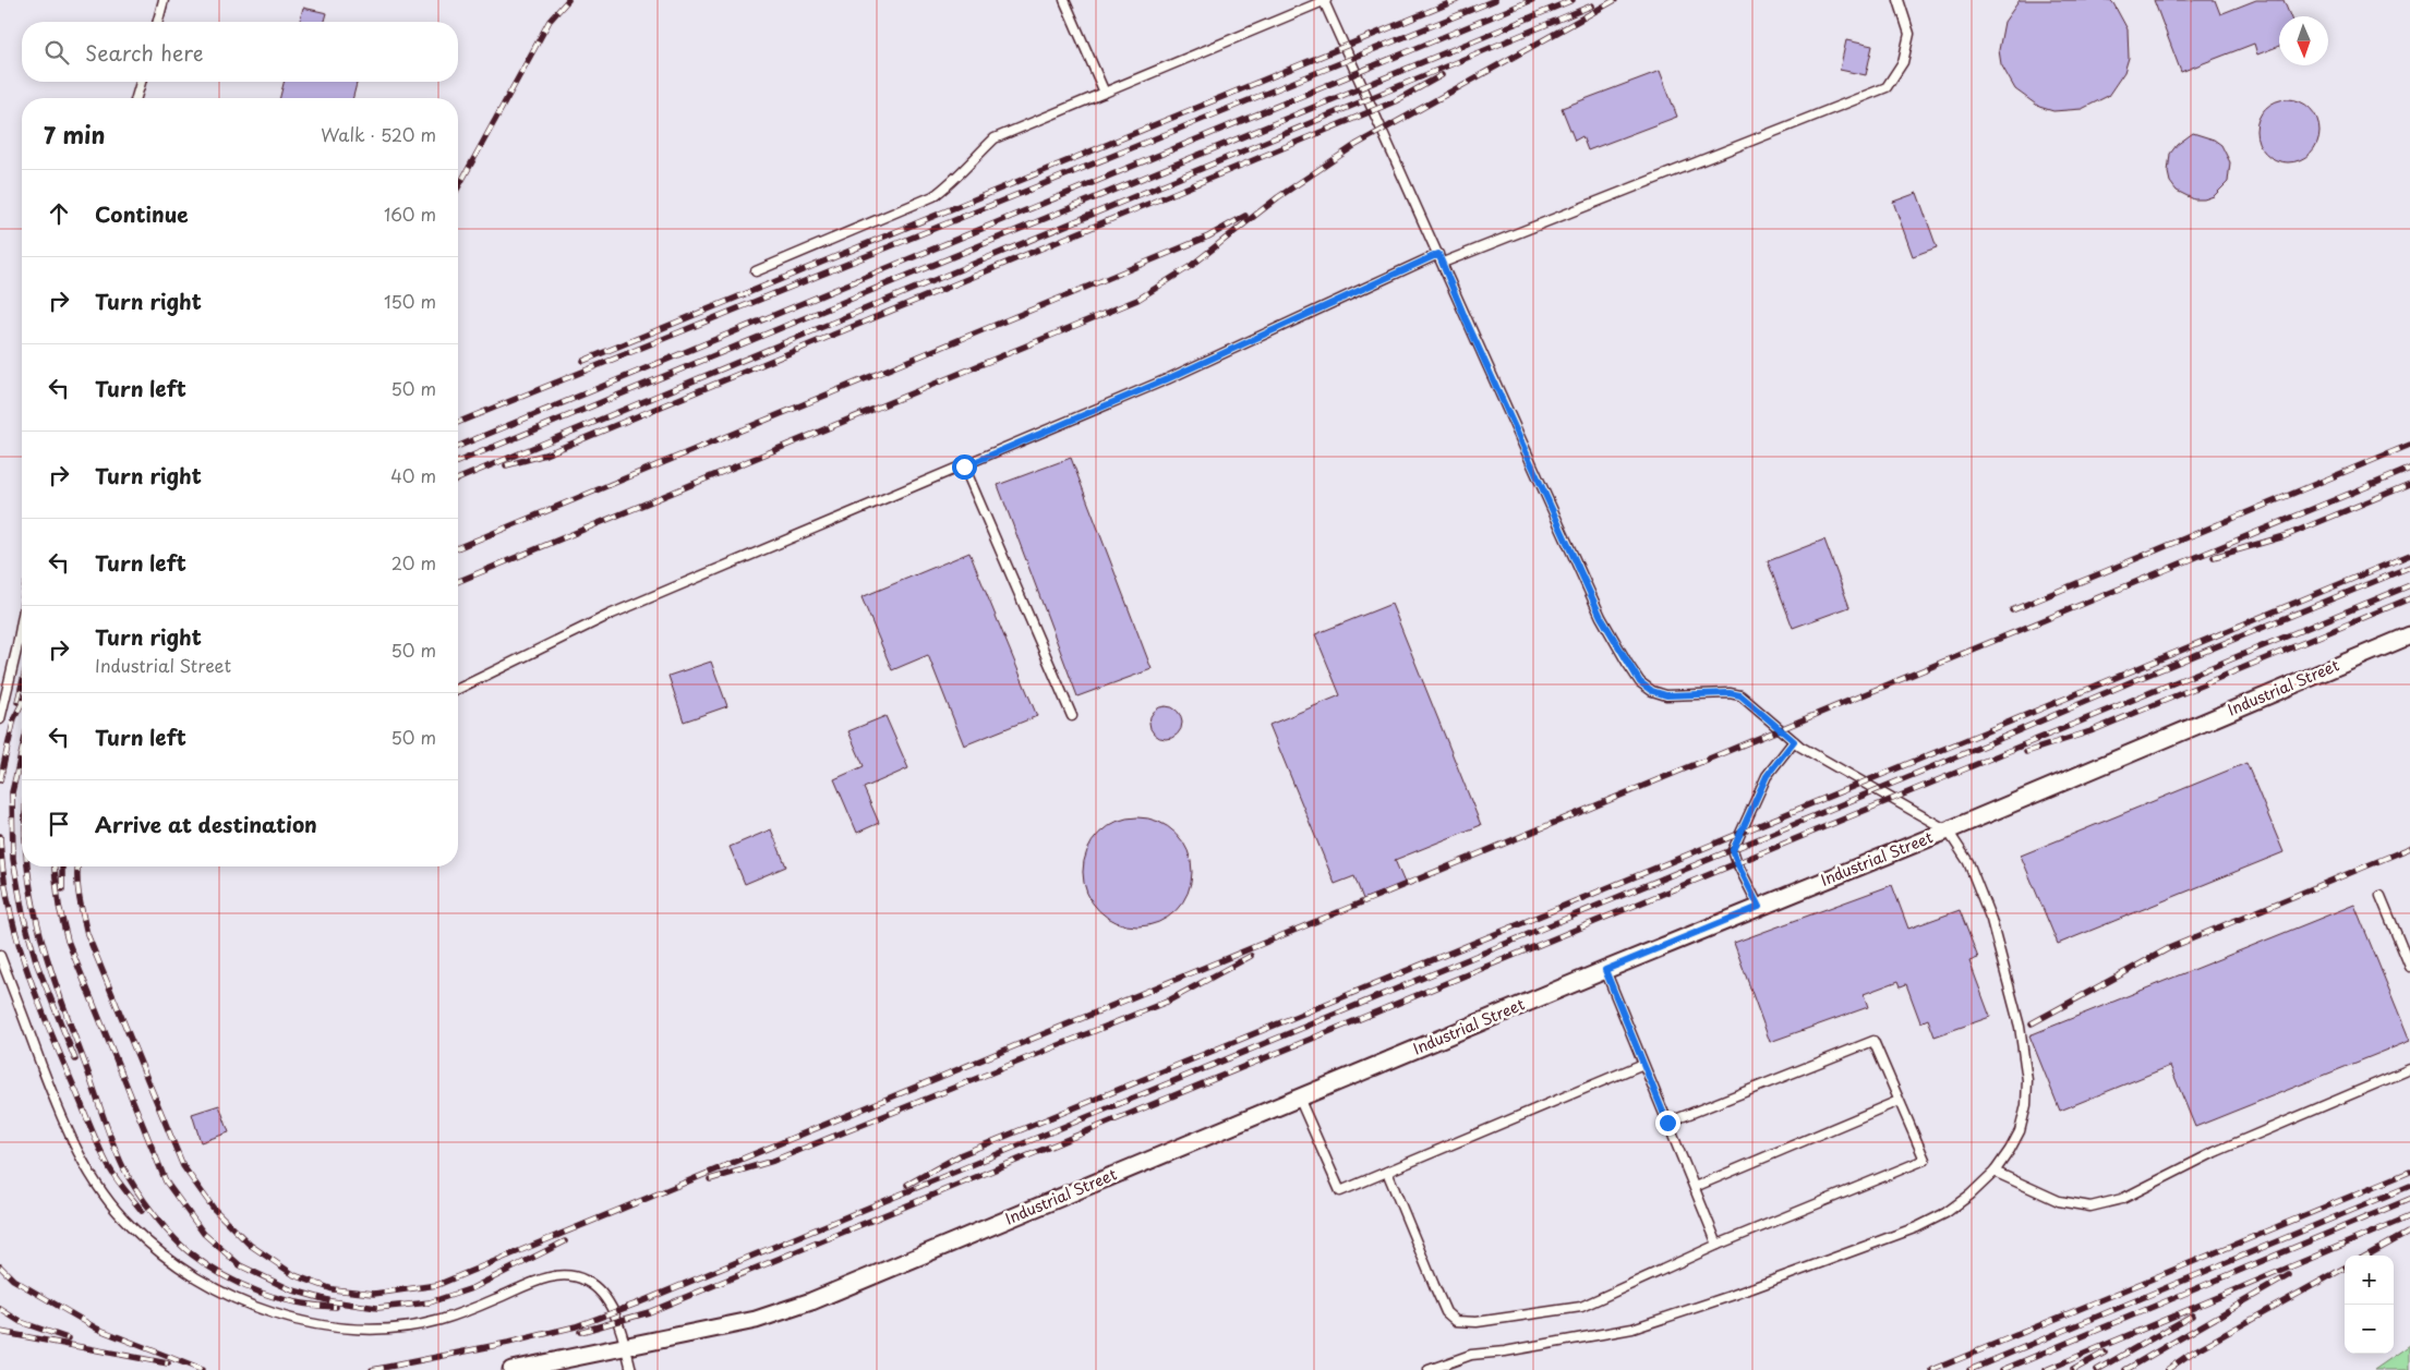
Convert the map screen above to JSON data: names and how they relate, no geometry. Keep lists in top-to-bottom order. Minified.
{"streets":{"street":["Industrial Street"]},"north":"bottom","page":{"search":"Search here","heading":["7 min","Walk · 520 m"],"list":[["Continue","160 m"],["Turn right","150 m"],["Turn left","50 m"],["Turn right","40 m"],["Turn left","20 m"],["Turn right","Industrial Street","50 m"],["Turn left","50 m"],"Arrive at destination"],"map_buttons":["+","−"]}}
